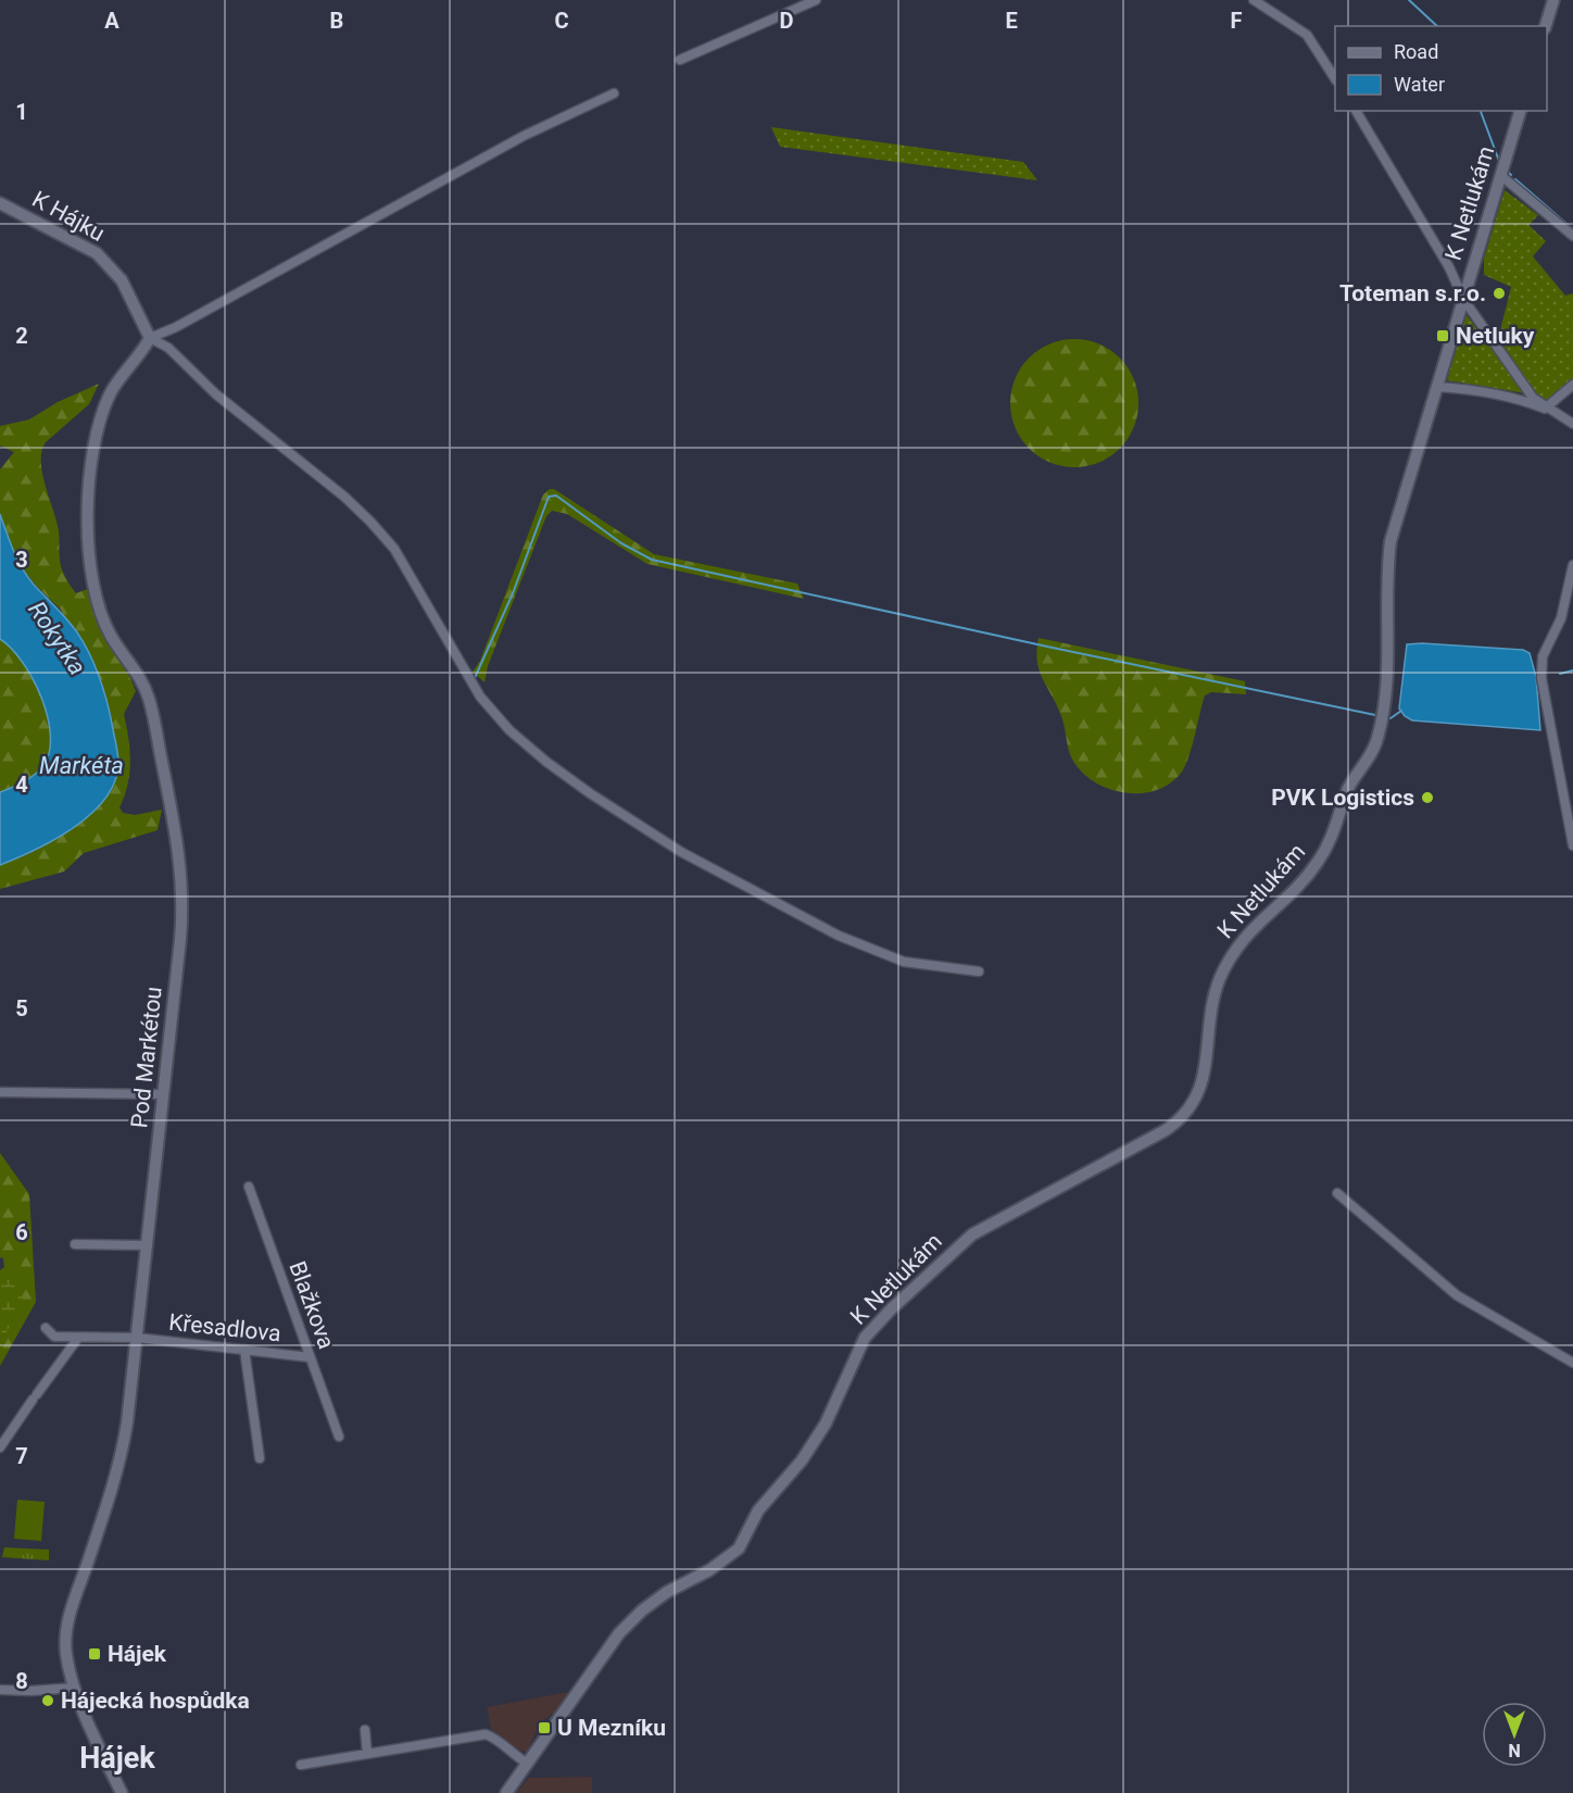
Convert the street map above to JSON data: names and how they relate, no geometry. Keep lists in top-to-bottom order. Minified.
{"streets":{"street":["K Netlukám","K Hájku","Pod Markétou","Blažkova","Křesadlova"]},"crossings":[["K Hájku","Pod Markétou"],["Pod Markétou","Křesadlova"],["Blažkova","Křesadlova"]],"districts":["Hájek"],"water":["Rokytka","Markéta"],"places":{"other":["Toteman s.r.o.","PVK Logistics","Hájecká hospůdka"],"transit":["Netluky","Hájek","U Mezníku"]},"legend":["Road","Water"],"north":"bottom","grid":{"columns":["A","B","C","D","E","F"],"rows":["1","2","3","4","5","6","7","8"]}}
